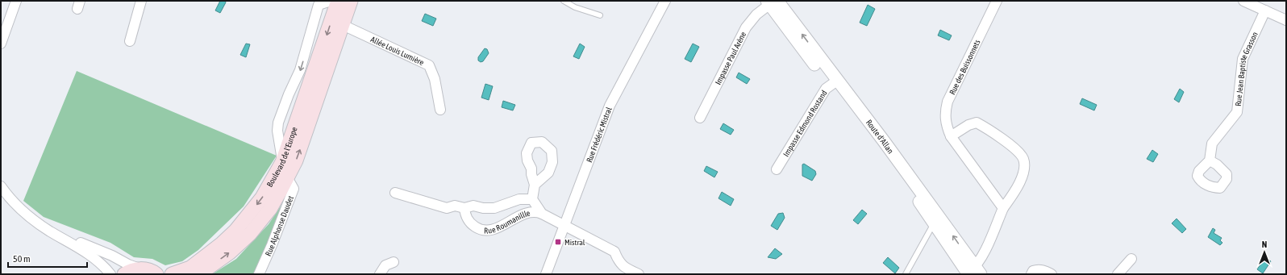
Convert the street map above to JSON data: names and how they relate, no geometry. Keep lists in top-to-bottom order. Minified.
{"streets":{"main road":["Boulevard de l'Europe"],"street":["Allée Louis Lumière","Impasse Paul Arène","Rue des Buissonnets","Rue Jean Baptiste Grasson","Impasse Edmond Rostand","Rue Frédéric Mistral","Route d'Allan","Rue Roumanillle","Rue Alphonse Daudet"]},"crossings":[["Allée Louis Lumière","Boulevard de l'Europe"],["Impasse Paul Arène","Route d'Allan"],["Impasse Edmond Rostand","Route d'Allan"],["Boulevard de l'Europe","Rue Alphonse Daudet"]],"places":{"transit":["Mistral"]},"scale_bar":"50 m","north":"top"}
